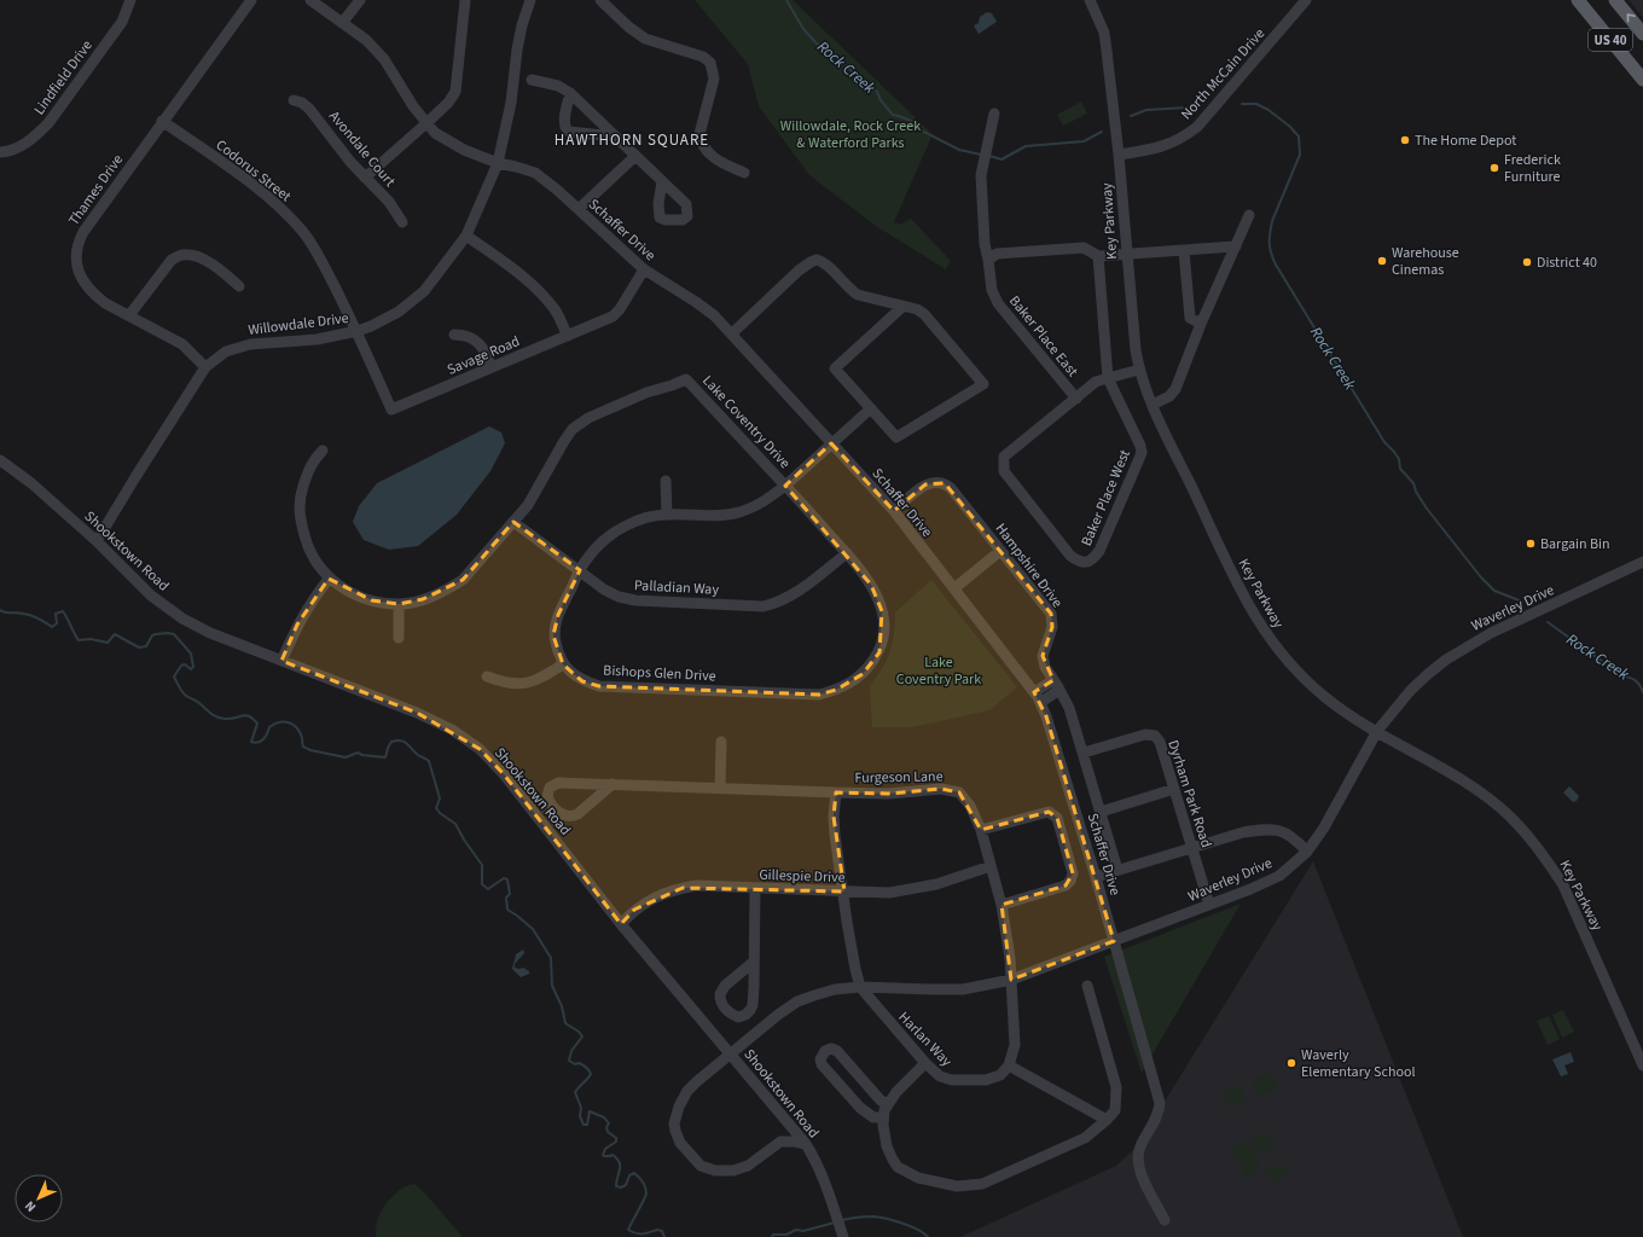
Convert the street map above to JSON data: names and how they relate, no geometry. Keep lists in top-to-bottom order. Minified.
{"streets":{"main road":["US 40"],"street":["North McCain Drive","Lindfield Drive","Avondale Court","Codorus Street","Thames Drive","Key Parkway","Schaffer Drive","Willowdale Drive","Baker Place East","Savage Road","Lake Coventry Drive","Baker Place West","Shookstown Road","Hampshire Drive","Palladian Way","Waverley Drive","Bishops Glen Drive","Furgeson Lane","Dyrham Park Road","Gillespie Drive","Harlan Way"]},"crossings":[["North McCain Drive","Key Parkway"],["Codorus Street","Thames Drive"],["Codorus Street","Willowdale Drive"],["Codorus Street","Savage Road"],["Thames Drive","Willowdale Drive"],["Key Parkway","Baker Place West"],["Key Parkway","Waverley Drive"],["Schaffer Drive","Willowdale Drive"],["Schaffer Drive","Savage Road"],["Schaffer Drive","Hampshire Drive"],["Schaffer Drive","Waverley Drive"],["Schaffer Drive","Bishops Glen Drive"],["Willowdale Drive","Savage Road"],["Willowdale Drive","Shookstown Road"],["Baker Place East","Baker Place West"],["Lake Coventry Drive","Palladian Way"],["Lake Coventry Drive","Bishops Glen Drive"],["Shookstown Road","Waverley Drive"],["Shookstown Road","Gillespie Drive"],["Hampshire Drive","Dyrham Park Road"],["Palladian Way","Bishops Glen Drive"],["Waverley Drive","Furgeson Lane"],["Waverley Drive","Dyrham Park Road"],["Waverley Drive","Harlan Way"],["Furgeson Lane","Gillespie Drive"]],"districts":["HAWTHORN SQUARE"],"water":["Rock Creek"],"parks":["Willowdale, Rock Creek & Waterford Parks","Lake Coventry Park"],"places":["The Home Depot","Frederick Furniture","Warehouse Cinemas","District 40","Bargain Bin","Waverly Elementary School"],"north":"bottom left"}
